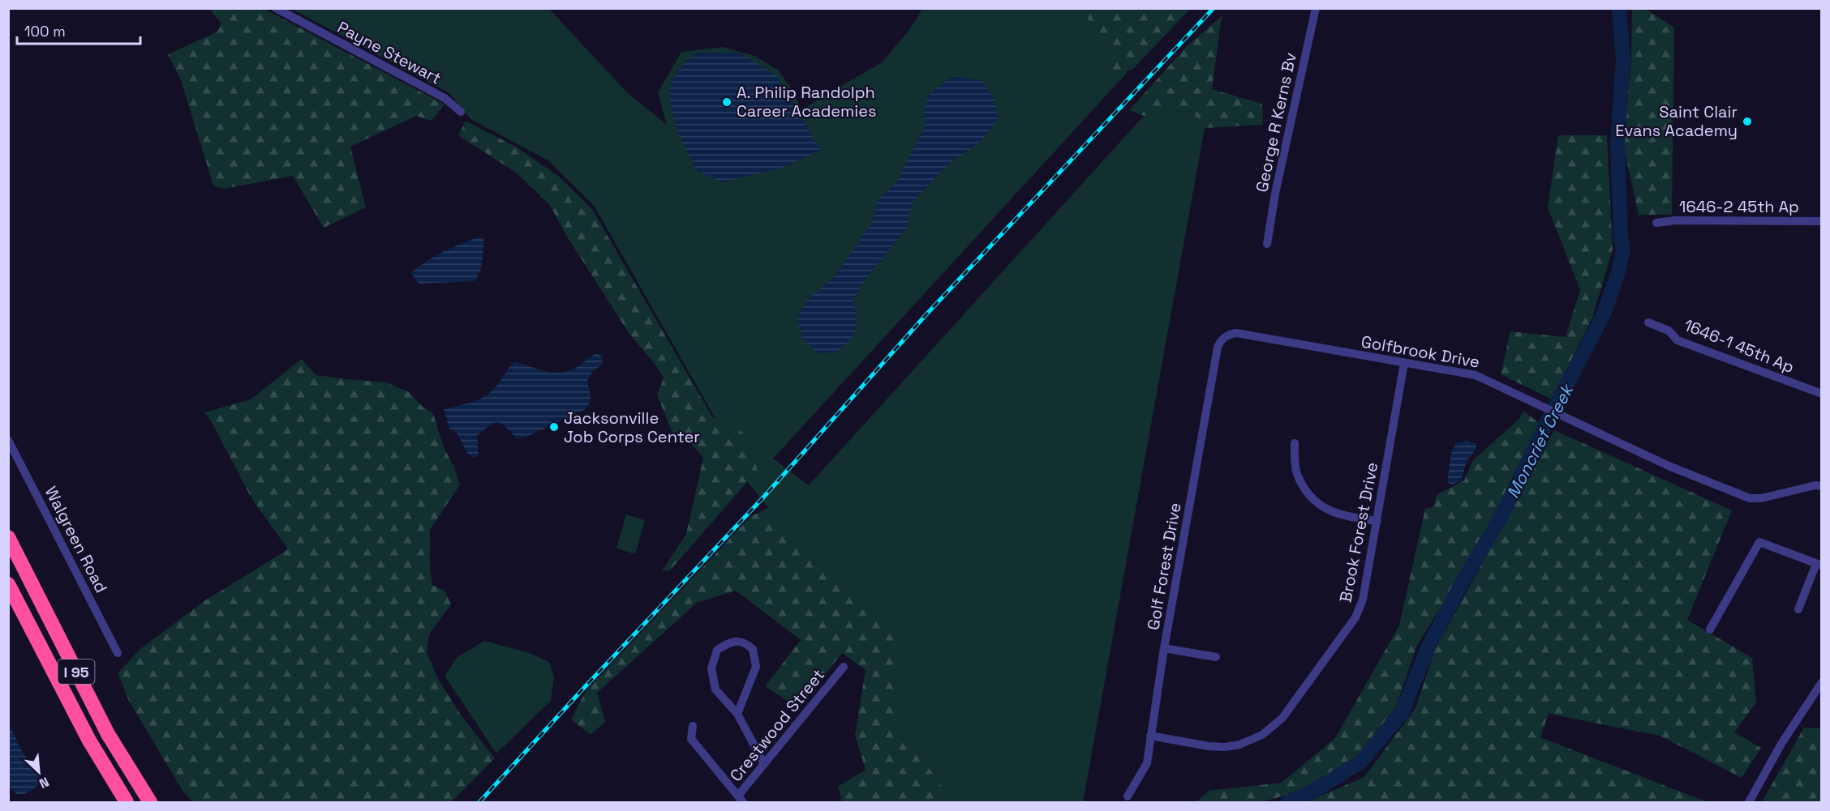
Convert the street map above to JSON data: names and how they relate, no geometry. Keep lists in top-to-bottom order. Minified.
{"streets":{"highway":["I 95"],"street":["Payne Stewart","George R Kerns Bv","1646-2 45th Ap","1646-1 45th Ap","Golfbrook Drive","Brook Forest Drive","Walgreen Road","Golf Forest Drive","Crestwood Street"]},"crossings":[["Golfbrook Drive","Brook Forest Drive"],["Golfbrook Drive","Golf Forest Drive"],["Brook Forest Drive","Golf Forest Drive"]],"water":["Moncrief Creek"],"places":["A. Philip Randolph Career Academies","Saint Clair Evans Academy","Jacksonville Job Corps Center"],"scale_bar":"100 m","north":"bottom right"}
